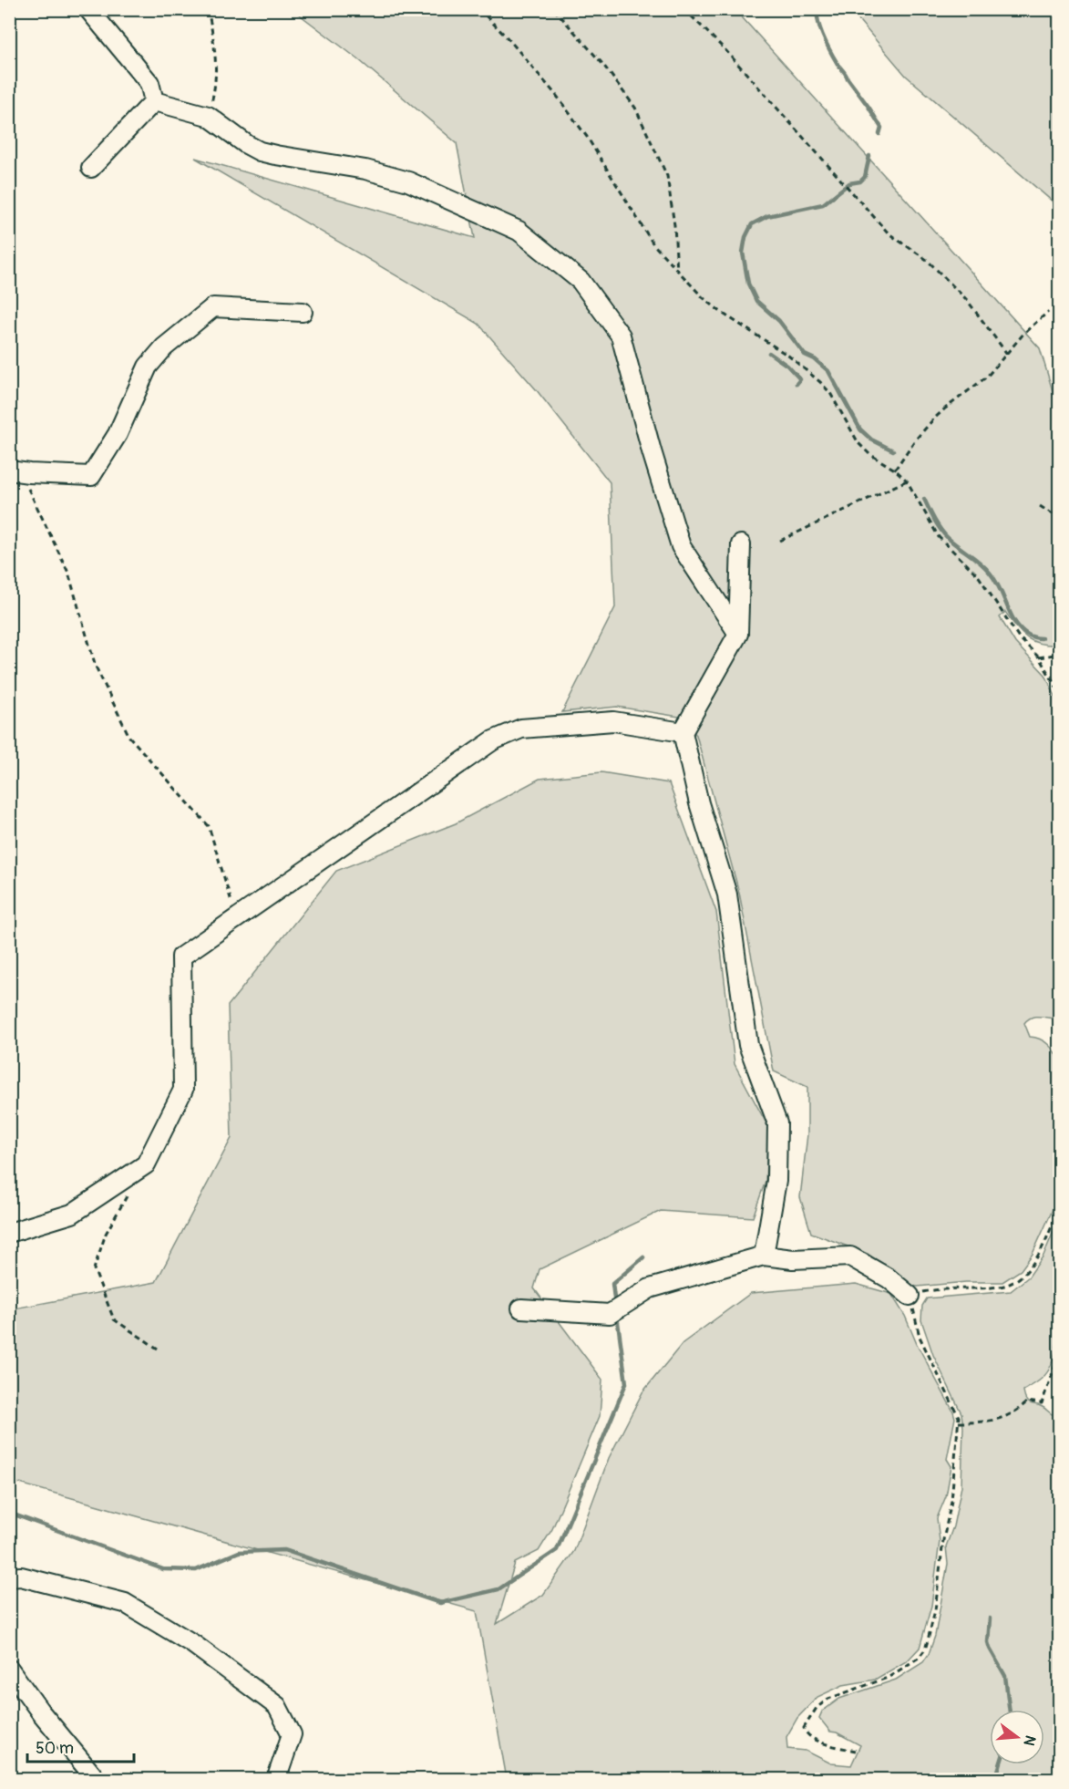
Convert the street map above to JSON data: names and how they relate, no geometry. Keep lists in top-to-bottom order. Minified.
{"scale_bar":"50 m","north":"right"}
